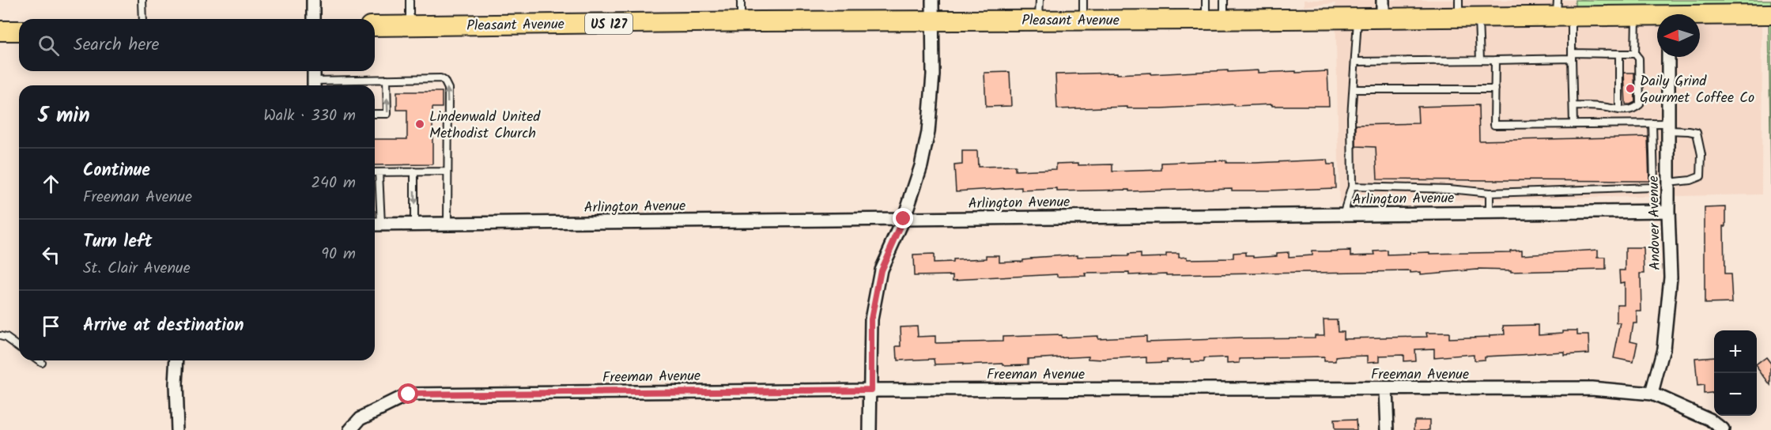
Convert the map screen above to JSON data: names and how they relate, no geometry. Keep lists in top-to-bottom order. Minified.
{"streets":{"main road":["Pleasant Avenue","US 127"],"street":["Arlington Avenue","Andover Avenue","Freeman Avenue"]},"crossings":[["Arlington Avenue","Andover Avenue"],["Andover Avenue","Freeman Avenue"]],"places":["Daily Grind Gourmet Coffee Co","Lindenwald United Methodist Church"],"north":"left","page":{"search":"Search here","heading":["5 min","Walk · 330 m"],"list":[["Continue","Freeman Avenue","240 m"],["Turn left","St. Clair Avenue","90 m"],"Arrive at destination"],"map_buttons":["+","−"]}}
